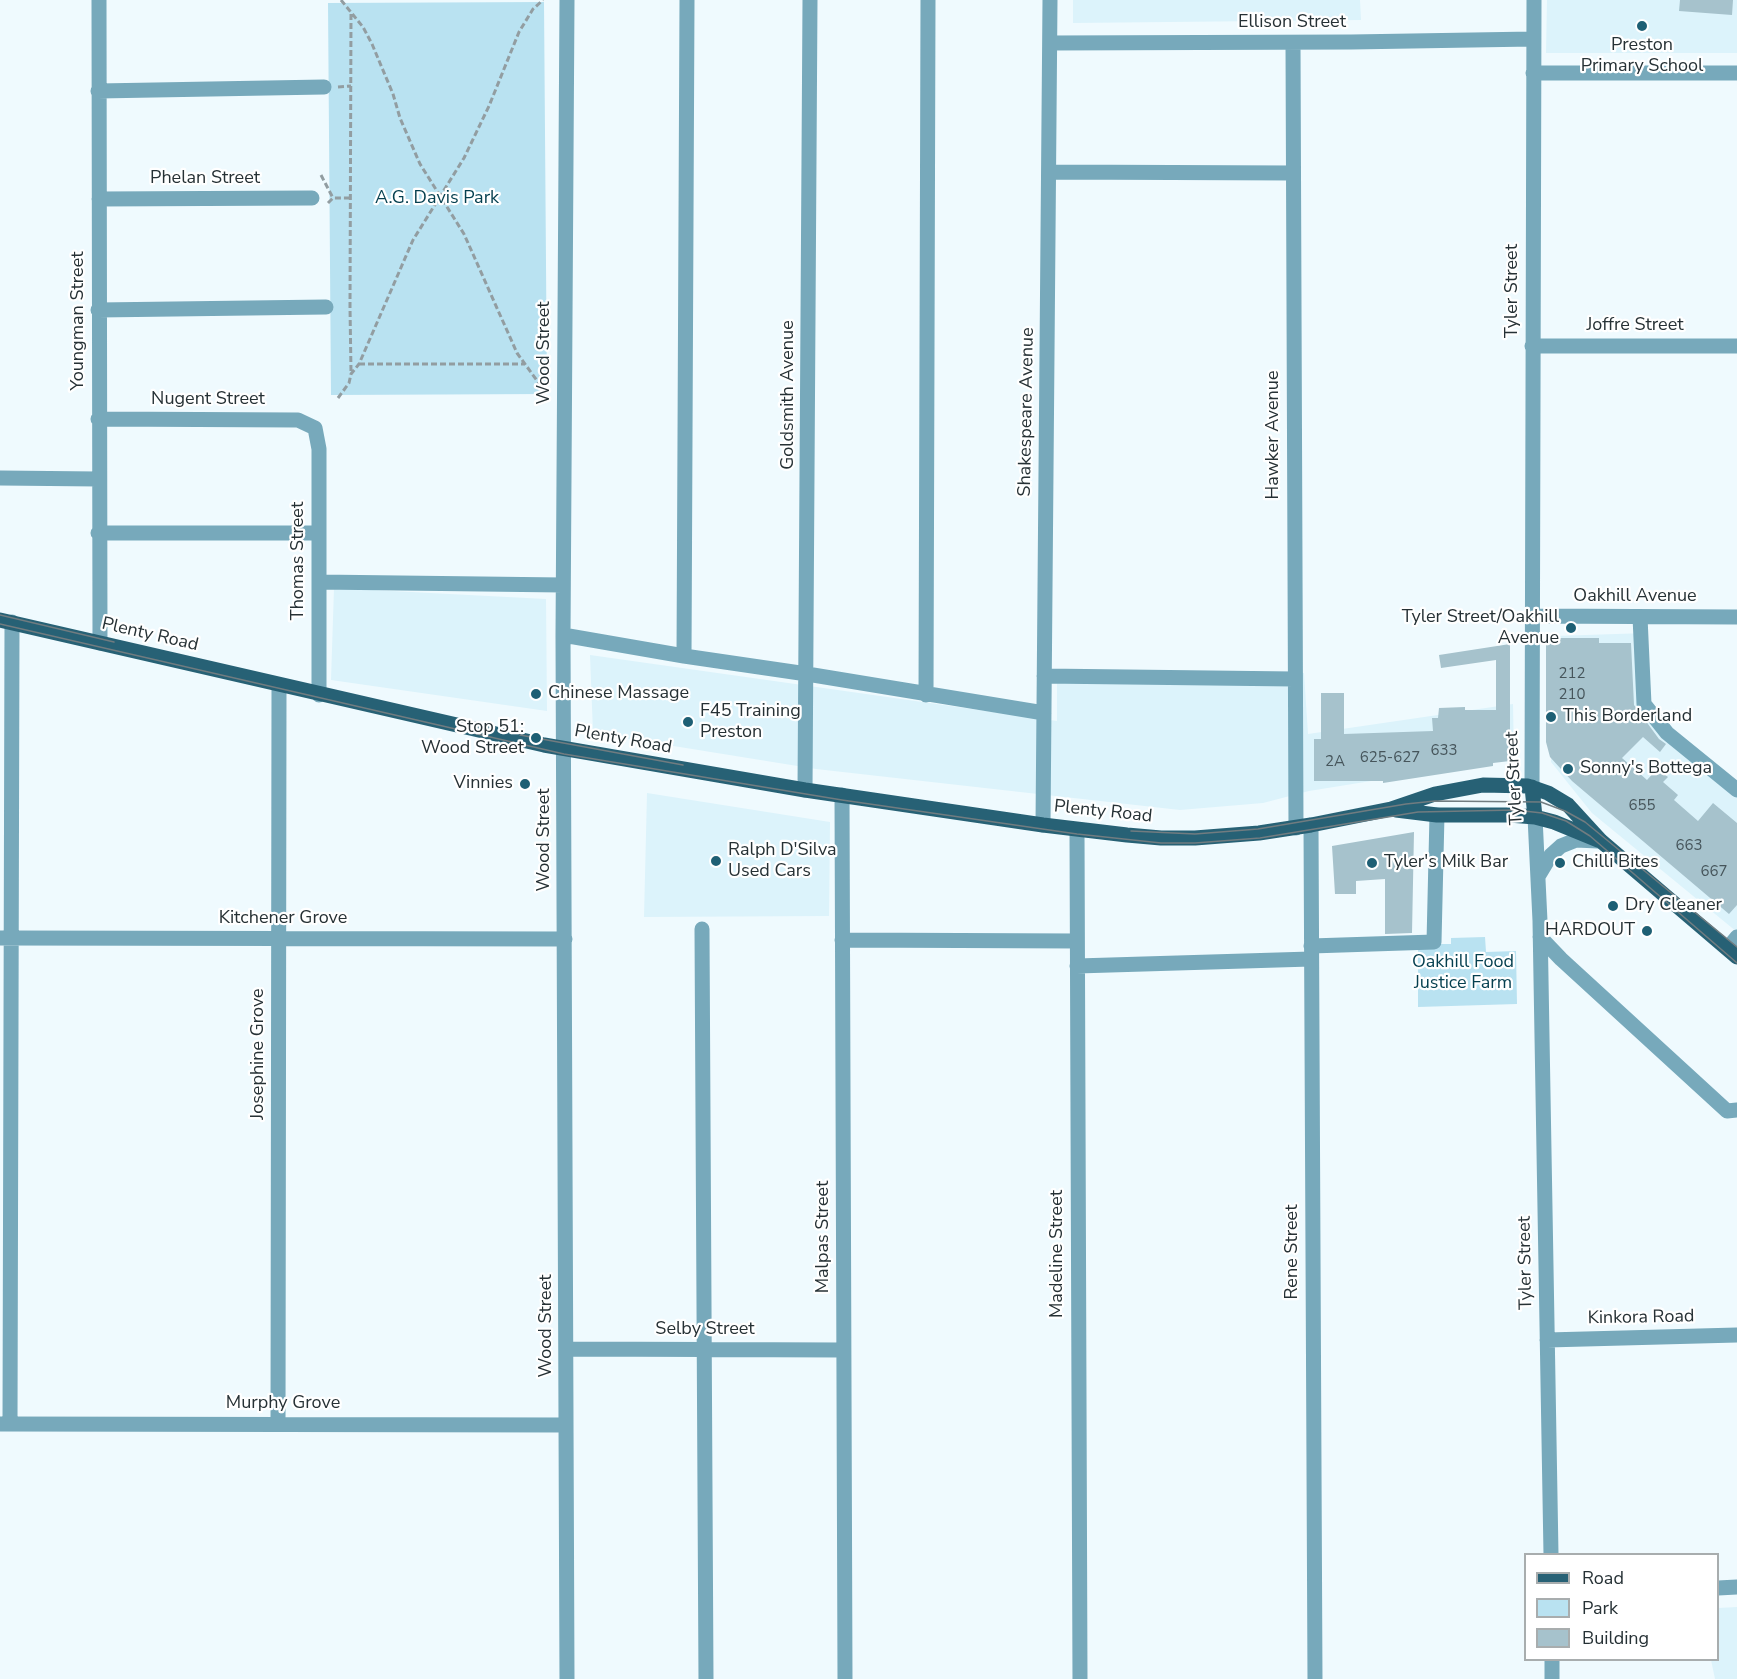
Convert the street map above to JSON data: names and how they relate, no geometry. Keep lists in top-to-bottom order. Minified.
{"streets":{"main road":["Tyler Street","Plenty Road"],"street":["Ellison Street","Phelan Street","Youngman Street","Joffre Street","Wood Street","Goldsmith Avenue","Nugent Street","Shakespeare Avenue","Hawker Avenue","Thomas Street","Oakhill Avenue","Kitchener Grove","Josephine Grove","Malpas Street","Rene Street","Madeline Street","Kinkora Road","Selby Street","Murphy Grove"]},"crossings":[["Ellison Street","Tyler Street"],["Ellison Street","Shakespeare Avenue"],["Ellison Street","Hawker Avenue"],["Phelan Street","Youngman Street"],["Tyler Street","Joffre Street"],["Tyler Street","Oakhill Avenue"],["Tyler Street","Plenty Road"],["Tyler Street","Kinkora Road"],["Youngman Street","Nugent Street"],["Youngman Street","Plenty Road"],["Wood Street","Plenty Road"],["Wood Street","Kitchener Grove"],["Wood Street","Selby Street"],["Wood Street","Murphy Grove"],["Goldsmith Avenue","Plenty Road"],["Nugent Street","Thomas Street"],["Shakespeare Avenue","Plenty Road"],["Hawker Avenue","Plenty Road"],["Hawker Avenue","Rene Street"],["Thomas Street","Plenty Road"],["Plenty Road","Josephine Grove"],["Plenty Road","Malpas Street"],["Plenty Road","Rene Street"],["Plenty Road","Madeline Street"],["Kitchener Grove","Josephine Grove"],["Josephine Grove","Murphy Grove"],["Malpas Street","Selby Street"]],"parks":["A.G. Davis Park","Oakhill Food Justice Farm"],"places":["Preston Primary School","Tyler Street/Oakhill Avenue","Chinese Massage","This Borderland","F45 Training Preston","Stop 51: Wood Street","Sonny's Bottega","Vinnies","Ralph D'Silva Used Cars","Tyler's Milk Bar","Chilli Bites","Dry Cleaner","HARDOUT"],"house_numbers":["212","210","633","625-627","2A","655","663","667"],"legend":["Road","Park","Building"]}
